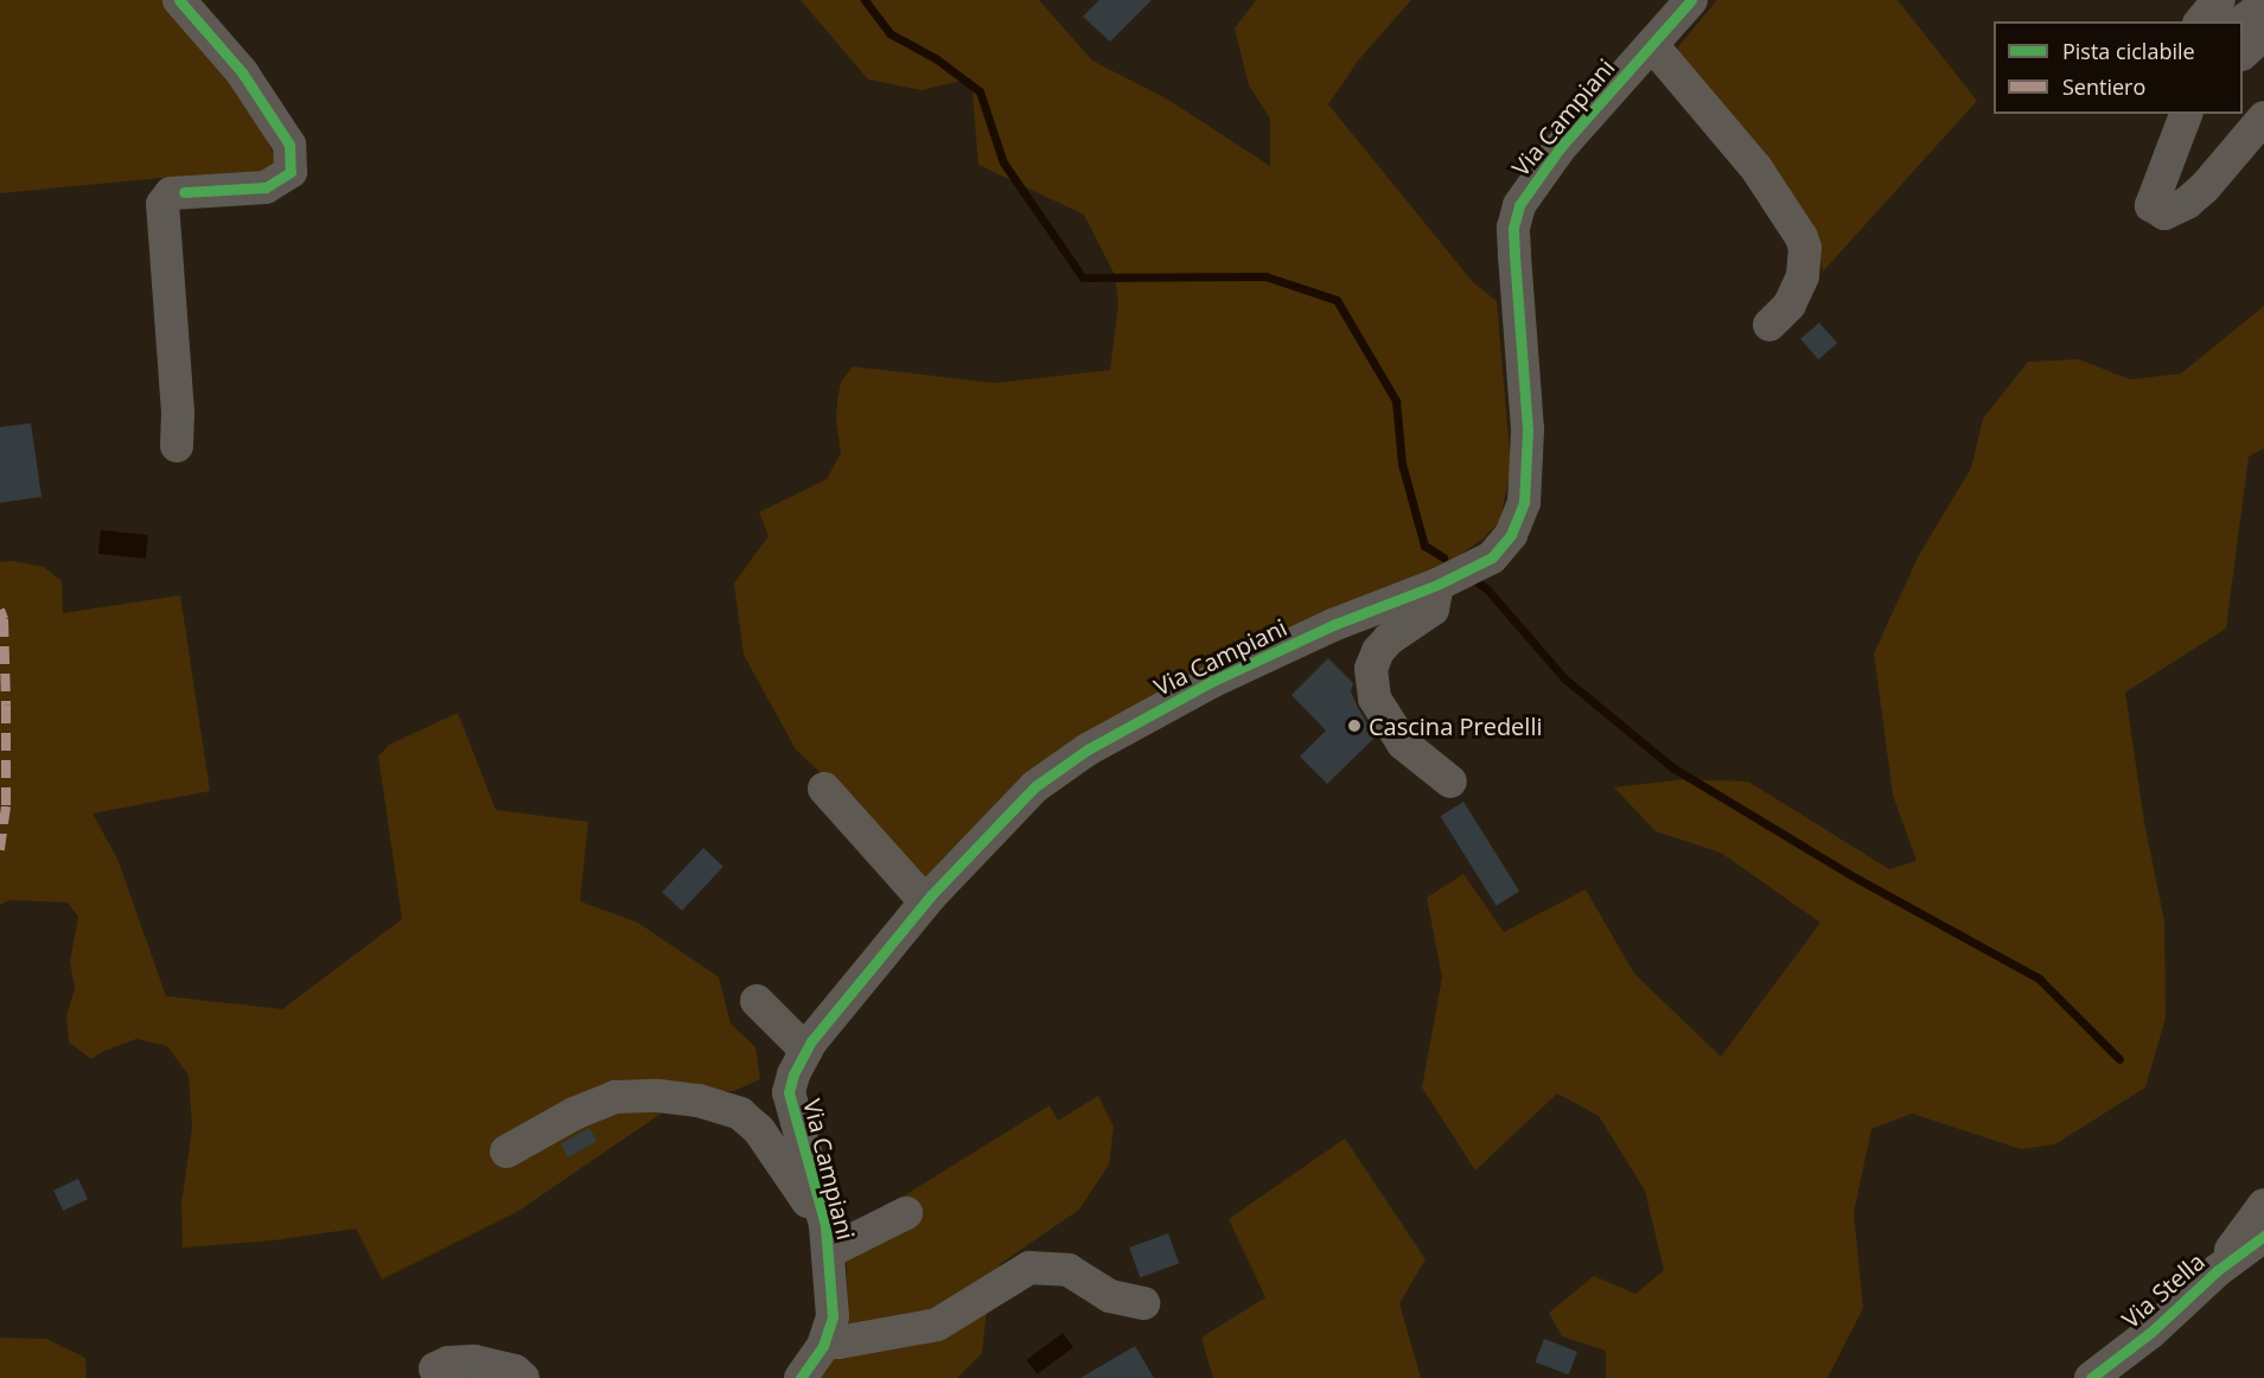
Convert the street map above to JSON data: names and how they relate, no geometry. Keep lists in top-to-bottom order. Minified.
{"streets":{"street":["Via Campiani","Via Stella"]},"places":["Cascina Predelli"],"legend":["Pista ciclabile","Sentiero"]}
